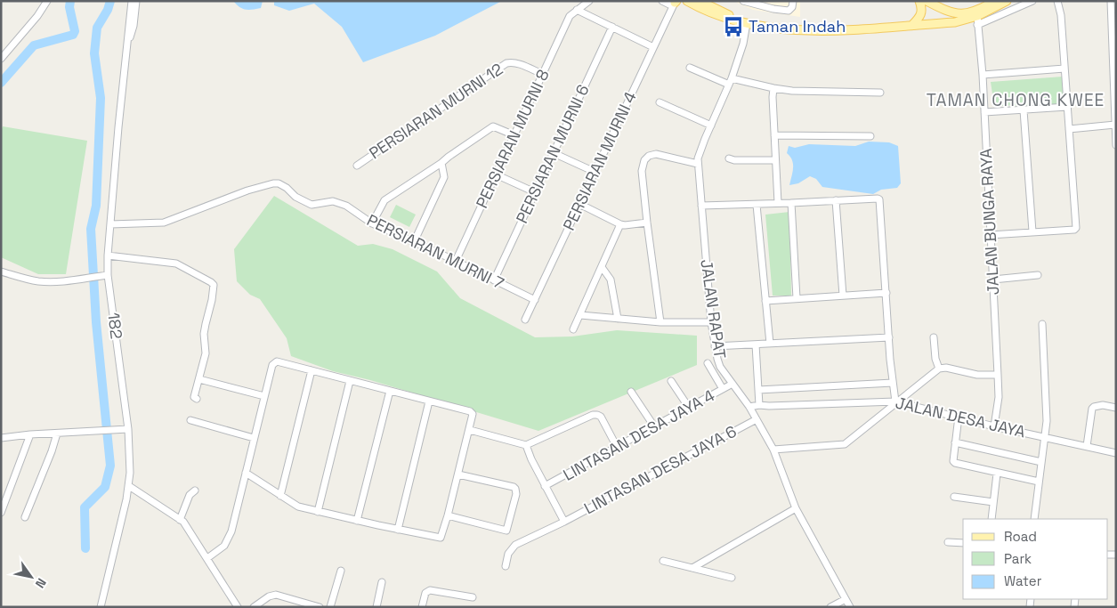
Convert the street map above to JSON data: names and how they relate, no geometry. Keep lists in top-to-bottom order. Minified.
{"streets":{"street":["PERSIARAN MURNI 12","PERSIARAN MURNI 8","PERSIARAN MURNI 6","PERSIARAN MURNI 4","JALAN BUNGA RAYA","PERSIARAN MURNI 7","JALAN RAPAT","182","JALAN DESA JAYA","LINTASAN DESA JAYA 4","LINTASAN DESA JAYA 6"]},"crossings":[["PERSIARAN MURNI 12","PERSIARAN MURNI 8"],["PERSIARAN MURNI 8","PERSIARAN MURNI 7"],["PERSIARAN MURNI 6","PERSIARAN MURNI 7"],["PERSIARAN MURNI 4","PERSIARAN MURNI 7"],["JALAN BUNGA RAYA","JALAN DESA JAYA"],["PERSIARAN MURNI 7","182"],["JALAN RAPAT","JALAN DESA JAYA"],["JALAN RAPAT","LINTASAN DESA JAYA 4"],["JALAN RAPAT","LINTASAN DESA JAYA 6"]],"districts":["TAMAN CHONG KWEE"],"places":{"bus stop":["Taman Indah"]},"legend":["Road","Park","Water"],"north":"bottom right"}
